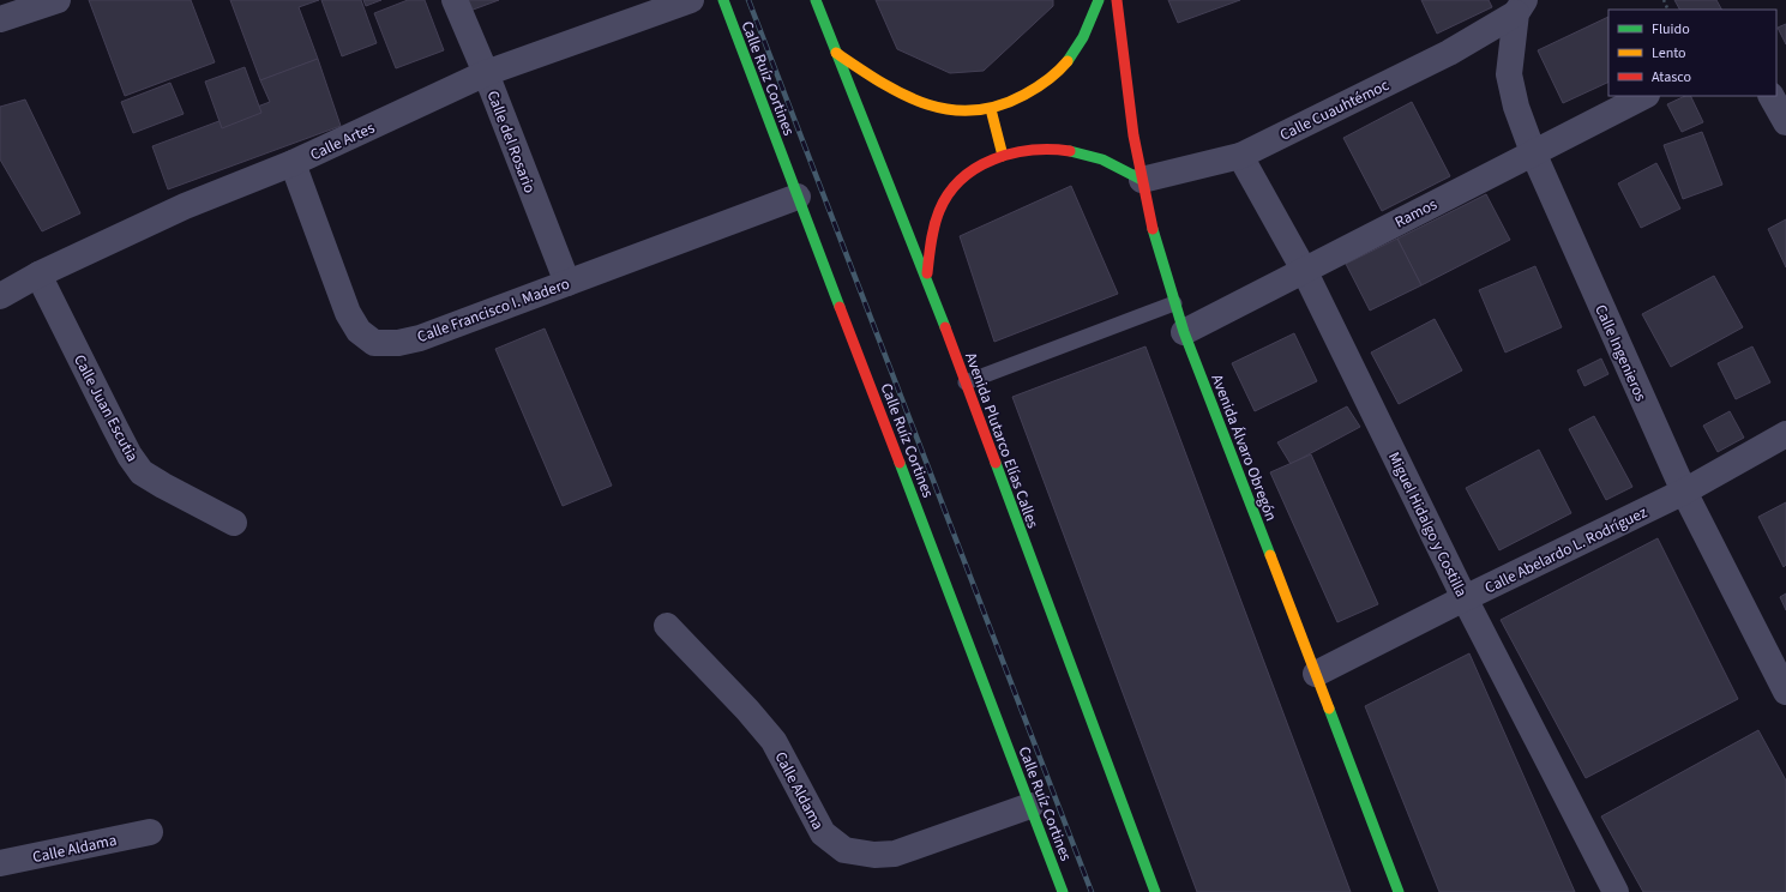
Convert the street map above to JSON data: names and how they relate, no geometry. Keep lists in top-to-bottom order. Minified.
{"streets":{"main road":["Calle Ruíz Cortines","Avenida Plutarco Elías Calles","Avenida Álvaro Obregón"],"street":["Calle Cuauhtémoc","Calle Artes","Calle del Rosario","Ramos","Calle Francisco I. Madero","Calle Ingenieros","Calle Juan Escutia","Miguel Hidalgo y Costilla","Calle Abelardo L. Rodríguez","Calle Aldama"]},"crossings":[["Calle Ruíz Cortines","Calle Francisco I. Madero"],["Calle Ruíz Cortines","Calle Aldama"],["Calle Cuauhtémoc","Calle Ingenieros"],["Calle Cuauhtémoc","Avenida Álvaro Obregón"],["Calle Cuauhtémoc","Miguel Hidalgo y Costilla"],["Calle Artes","Calle del Rosario"],["Calle Artes","Calle Francisco I. Madero"],["Calle Artes","Calle Juan Escutia"],["Calle del Rosario","Calle Francisco I. Madero"],["Ramos","Calle Ingenieros"],["Ramos","Avenida Álvaro Obregón"],["Ramos","Miguel Hidalgo y Costilla"],["Calle Ingenieros","Calle Abelardo L. Rodríguez"],["Avenida Álvaro Obregón","Calle Abelardo L. Rodríguez"],["Miguel Hidalgo y Costilla","Calle Abelardo L. Rodríguez"]],"legend":["Fluido","Lento","Atasco"]}
